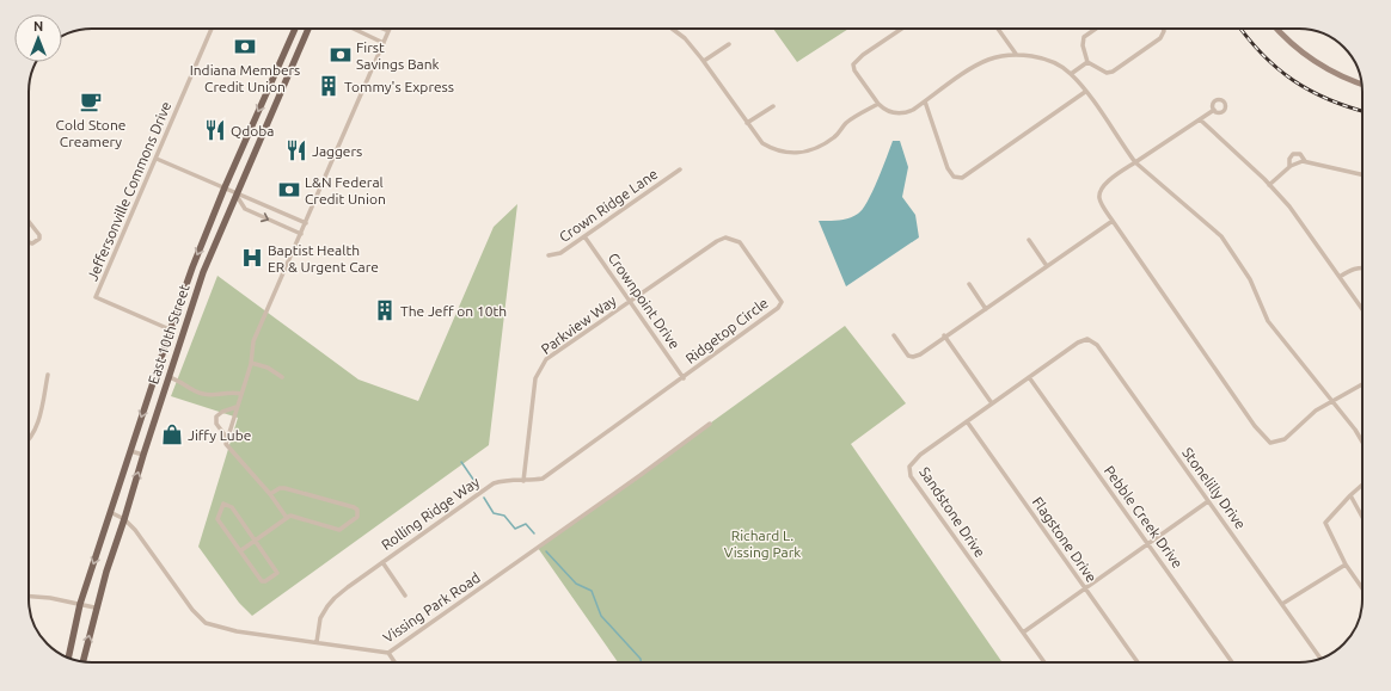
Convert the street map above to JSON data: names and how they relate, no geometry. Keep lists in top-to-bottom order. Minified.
{"streets":{"main road":["East 10th Street"],"street":["Jeffersonville Commons Drive","Crown Ridge Lane","Crownpoint Drive","Parkview Way","Ridgetop Circle","Stonelilly Drive","Sandstone Drive","Rolling Ridge Way","Pebble Creek Drive","Flagstone Drive","Vissing Park Road"]},"crossings":[["Jeffersonville Commons Drive","East 10th Street"],["Crown Ridge Lane","Crownpoint Drive"],["Crownpoint Drive","Parkview Way"],["Crownpoint Drive","Ridgetop Circle"],["Crownpoint Drive","Rolling Ridge Way"],["Parkview Way","Ridgetop Circle"],["Parkview Way","Rolling Ridge Way"],["Ridgetop Circle","Rolling Ridge Way"],["East 10th Street","Vissing Park Road"],["Stonelilly Drive","Sandstone Drive"],["Sandstone Drive","Pebble Creek Drive"],["Sandstone Drive","Flagstone Drive"],["Rolling Ridge Way","Vissing Park Road"]],"parks":["Richard L. Vissing Park"],"places":{"bank":["Indiana Members Credit Union","First Savings Bank","L&N Federal Credit Union"],"building":["Tommy's Express","The Jeff on 10th"],"cafe":["Cold Stone Creamery"],"restaurant":["Qdoba","Jaggers"],"hospital":["Baptist Health ER & Urgent Care"],"shop":["Jiffy Lube"]},"north":"top"}
